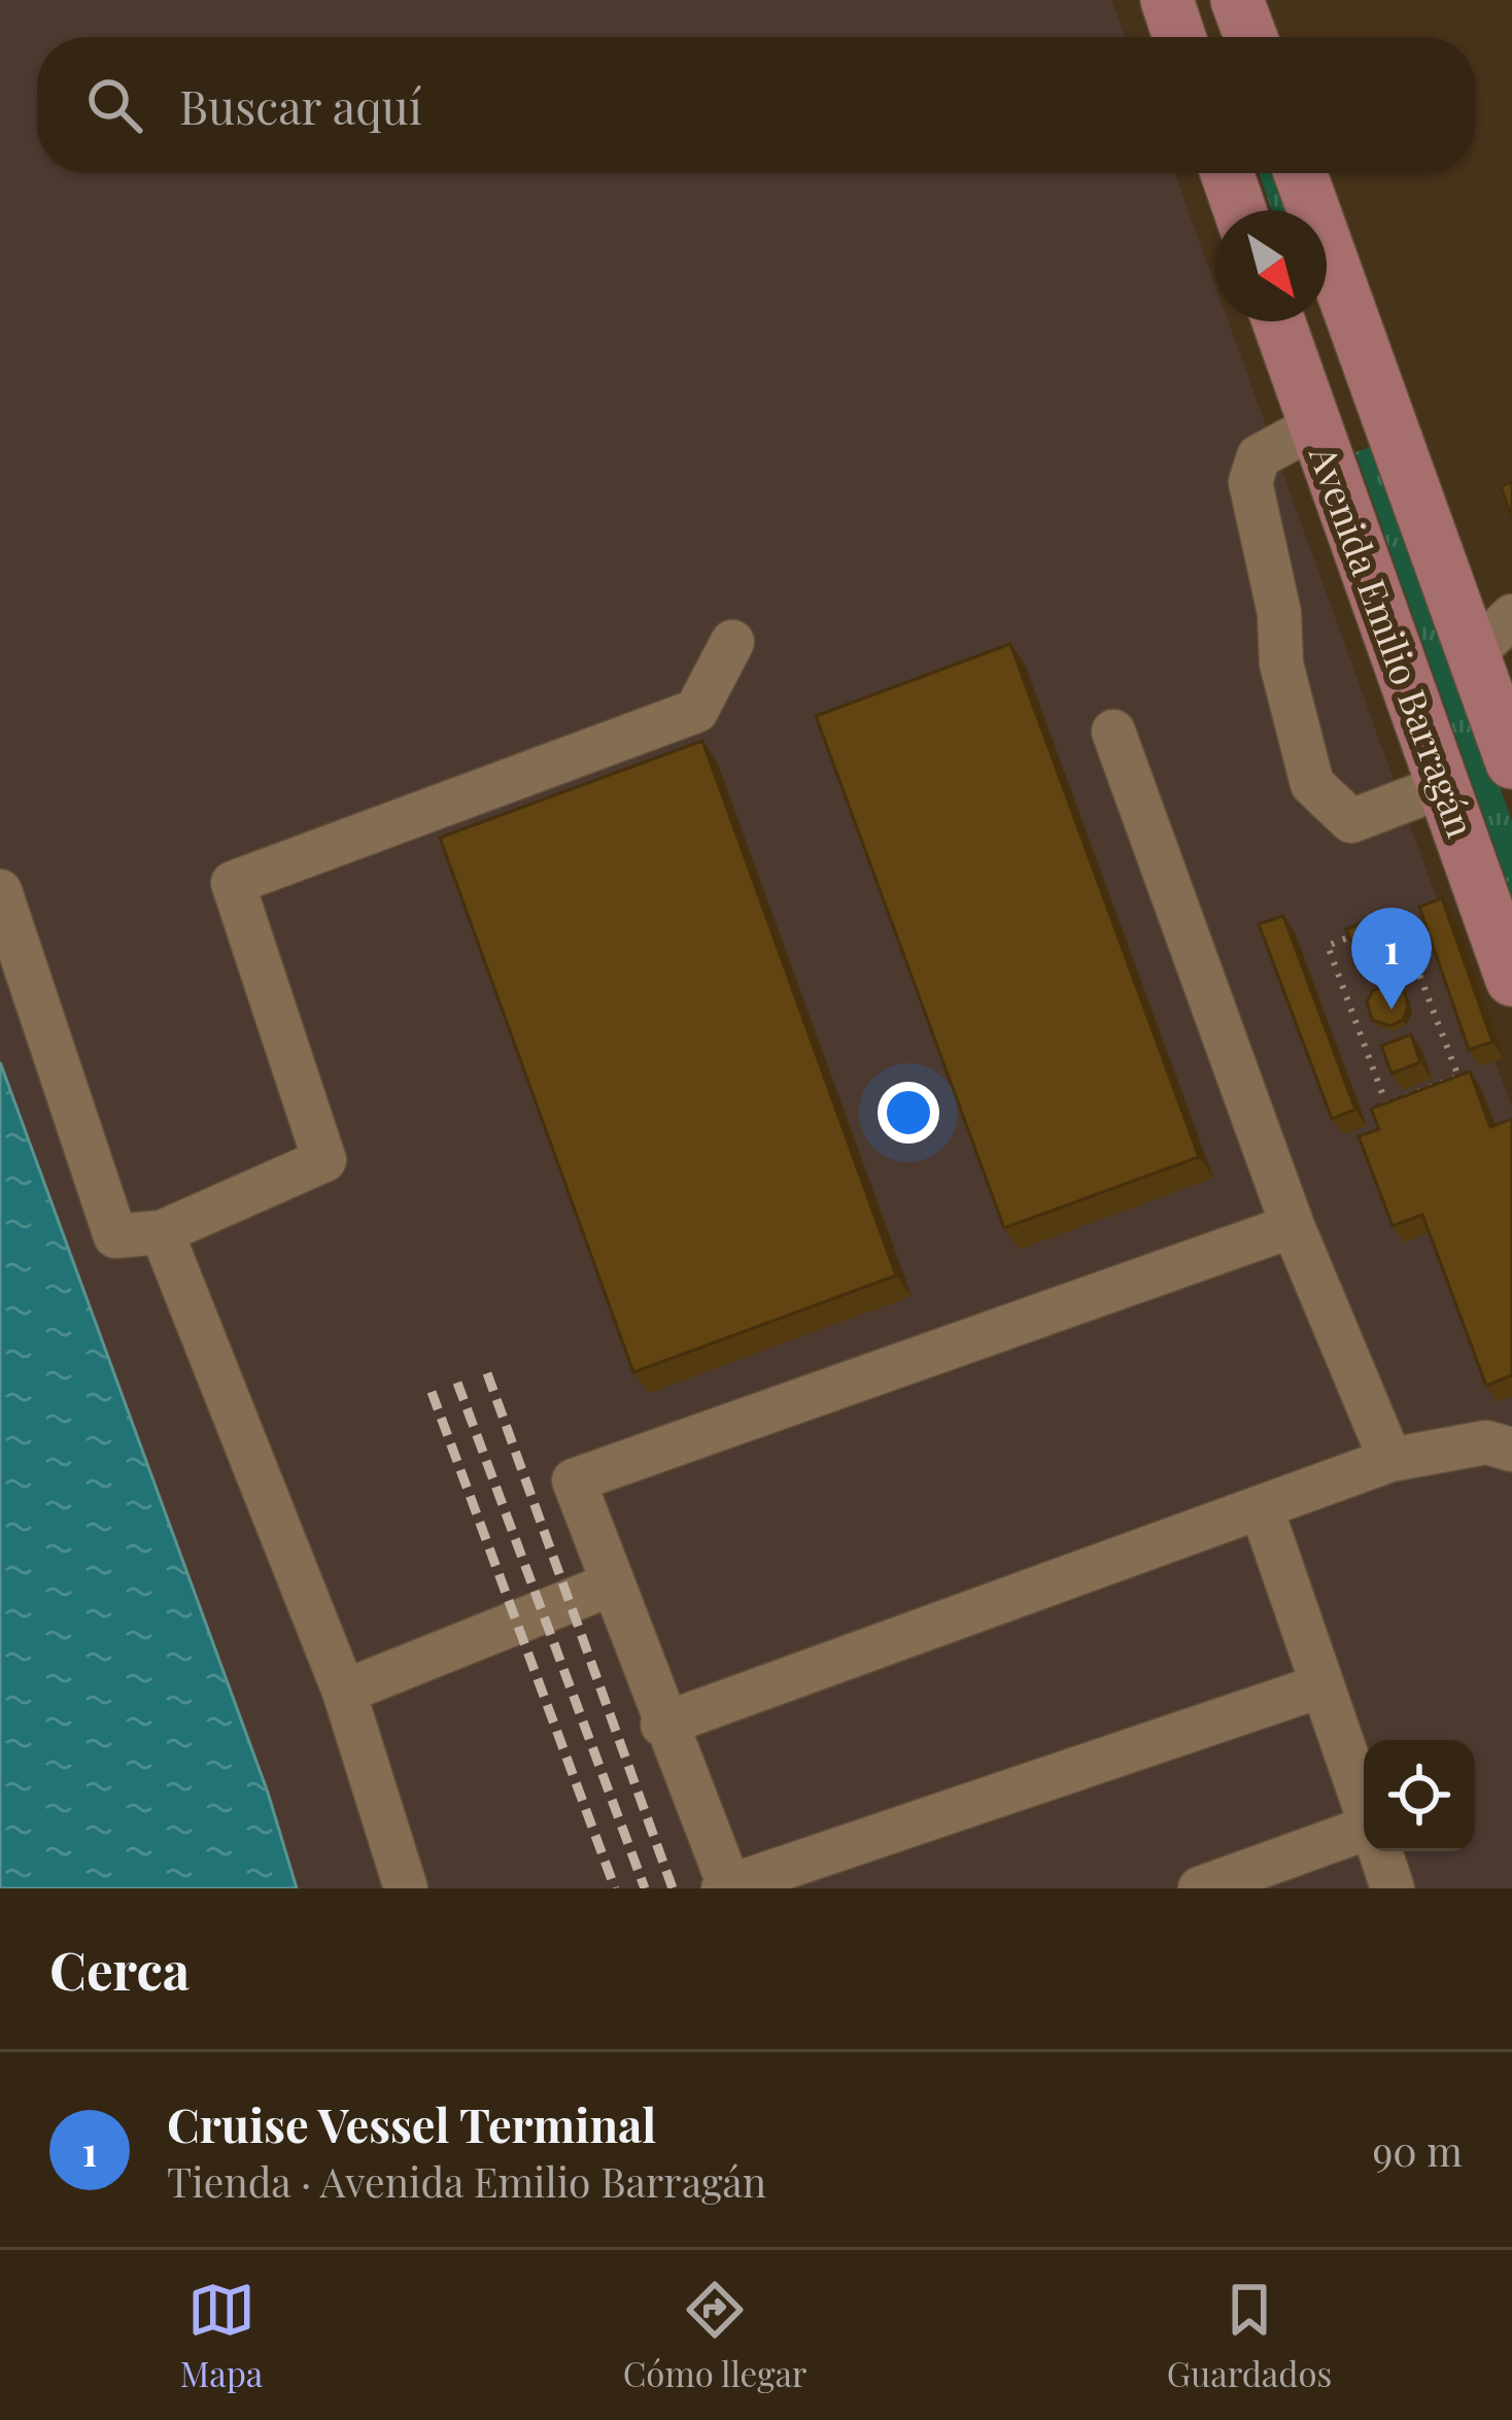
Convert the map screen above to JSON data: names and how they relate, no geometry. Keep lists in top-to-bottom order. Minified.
{"streets":{"main road":["Avenida Emilio Barragán"]},"north":"bottom right","page":{"search":"Buscar aquí","pins":"1","heading":"Cerca","list":[{"mark":"1","name":"Cruise Vessel Terminal","note":"Tienda · Avenida Emilio Barragán","value":"90 m"}],"nav":["Mapa","Cómo llegar","Guardados"]}}
